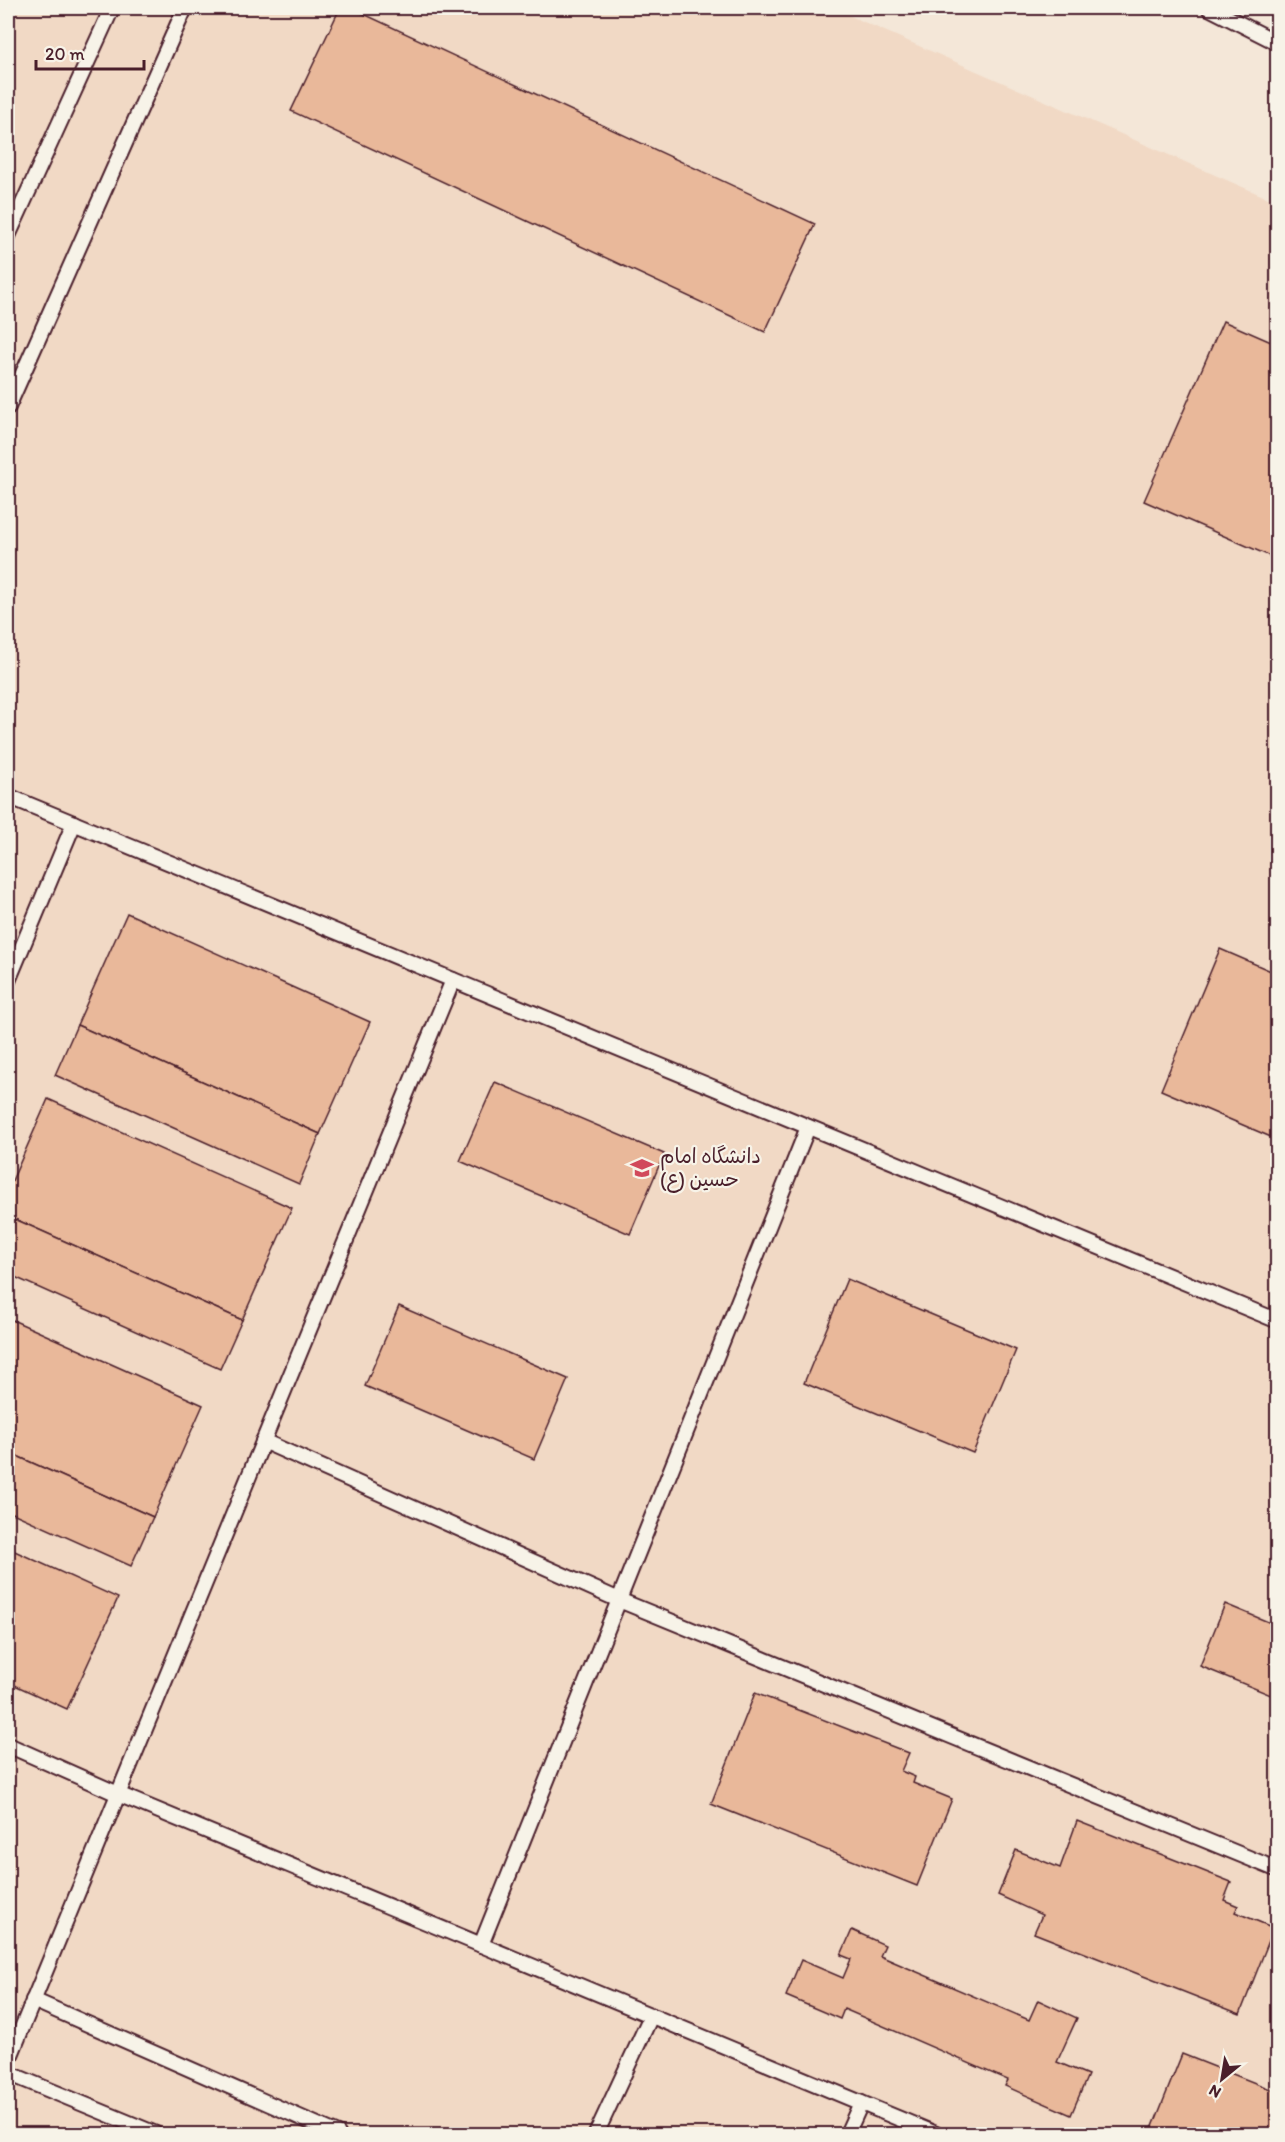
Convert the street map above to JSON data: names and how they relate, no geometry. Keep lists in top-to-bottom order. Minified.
{"places":{"school or university":["دانشگاه امام حسین (ع)"]},"scale_bar":"20 m","north":"bottom left"}
